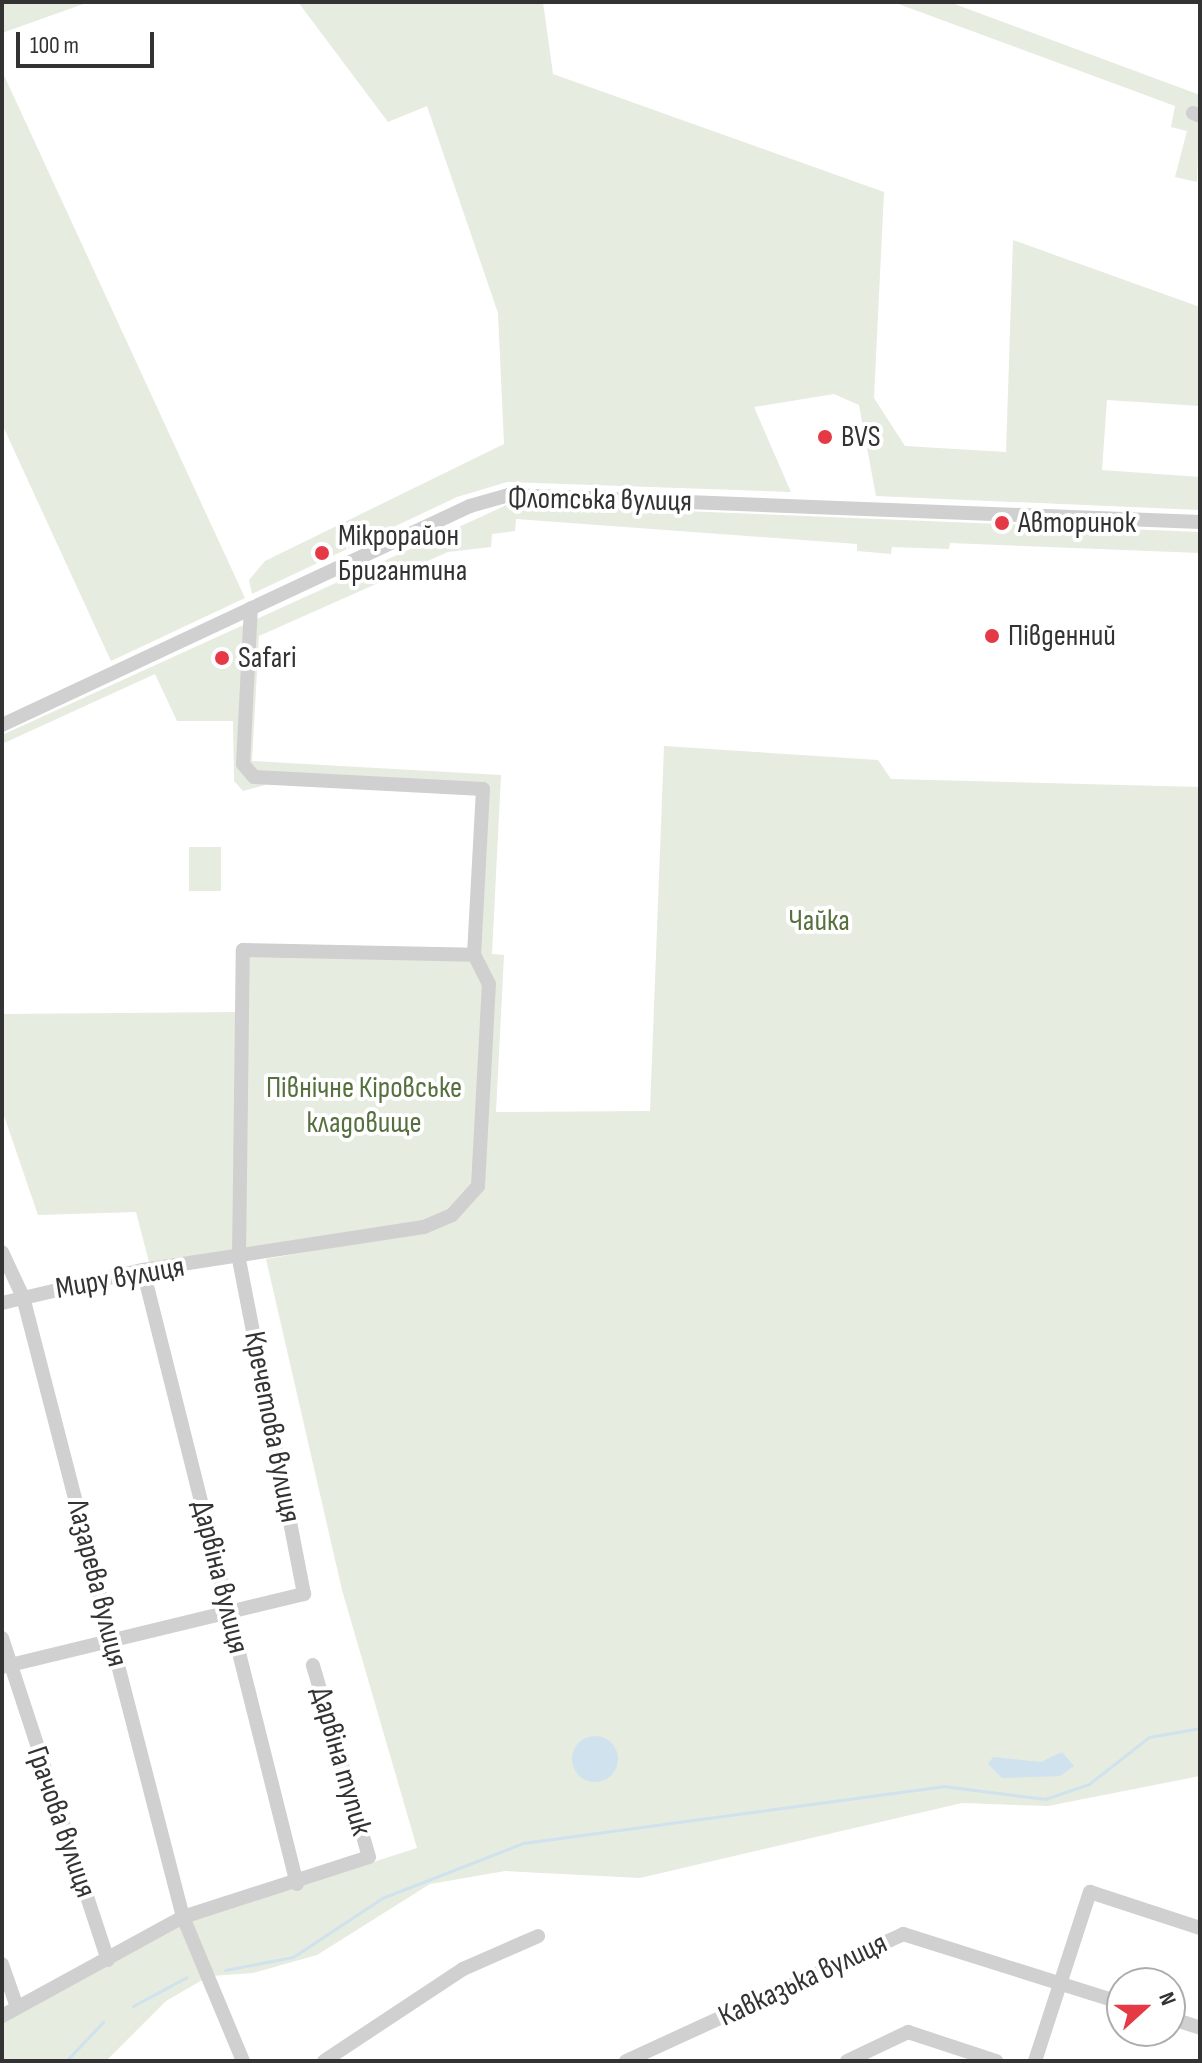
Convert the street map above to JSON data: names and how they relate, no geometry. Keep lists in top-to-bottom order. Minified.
{"streets":{"street":["Флотська вулиця","Миру вулиця","Кречетова вулиця","Дарвіна вулиця","Лазарева вулиця","Дарвіна тупик","Грачова вулиця","Кавказька вулиця"]},"crossings":[["Миру вулиця","Кречетова вулиця"],["Миру вулиця","Дарвіна вулиця"],["Миру вулиця","Лазарева вулиця"],["Кречетова вулиця","Дарвіна вулиця"],["Дарвіна вулиця","Дарвіна тупик"]],"parks":["Чайка","Північне Кіровське кладовище"],"places":["BVS","Авторинок","Мікрорайон Бригантина","Південний","Safari"],"scale_bar":"100 m","north":"right"}
